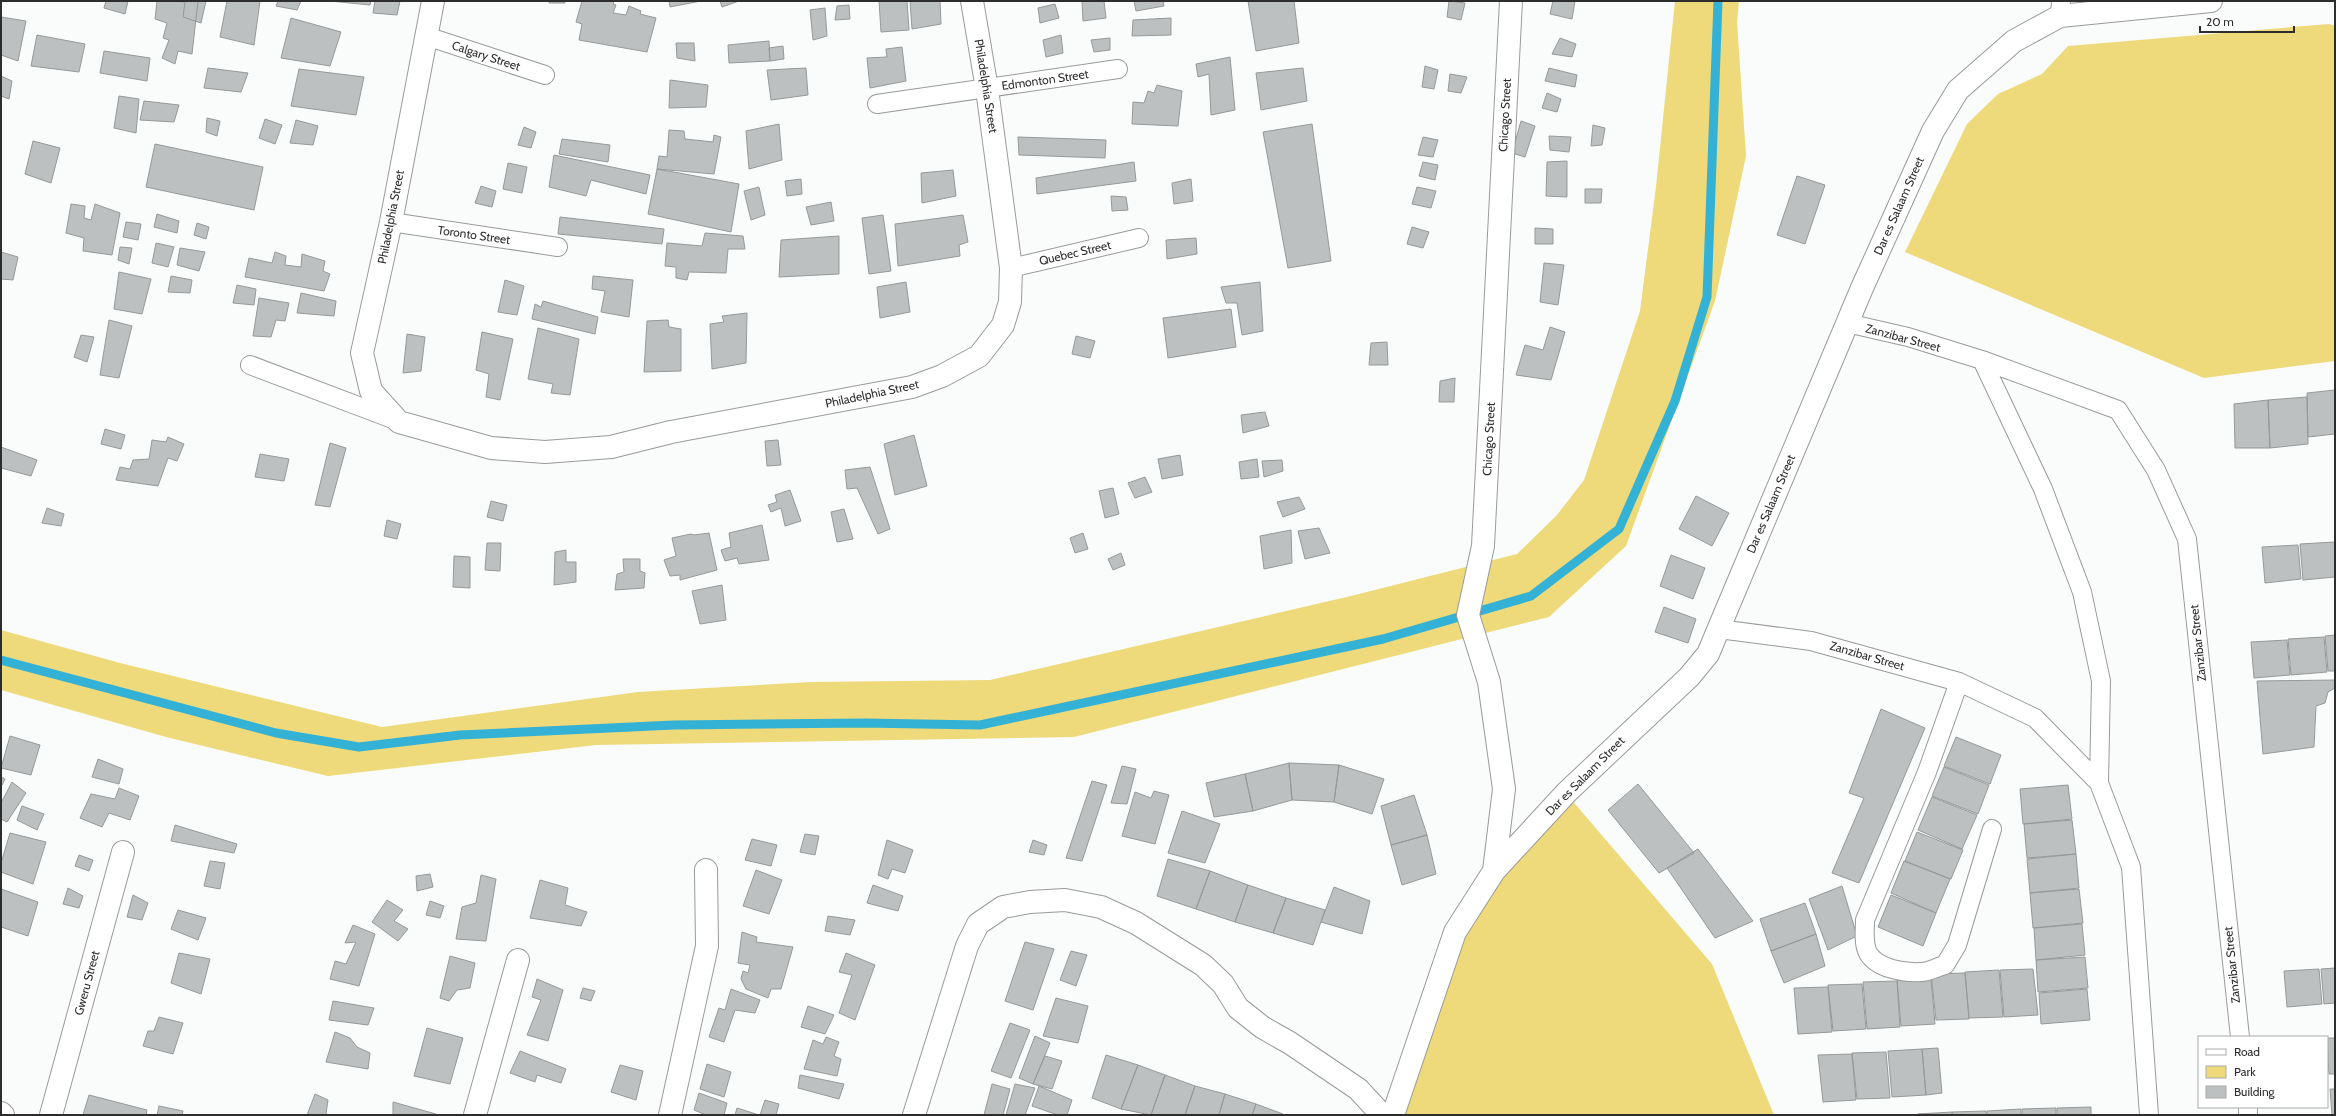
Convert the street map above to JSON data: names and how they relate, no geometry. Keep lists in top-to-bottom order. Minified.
{"streets":{"street":["Philadelphia Street","Chicago Street","Dar es Salaam Street","Gweru Street"],"lane":["Calgary Street","Edmonton Street","Toronto Street","Quebec Street","Zanzibar Street"]},"crossings":[["Calgary Street","Philadelphia Street"],["Edmonton Street","Philadelphia Street"],["Philadelphia Street","Toronto Street"],["Philadelphia Street","Quebec Street"],["Chicago Street","Dar es Salaam Street"],["Dar es Salaam Street","Zanzibar Street"]],"legend":["Road","Park","Building"],"scale_bar":"20 m"}
